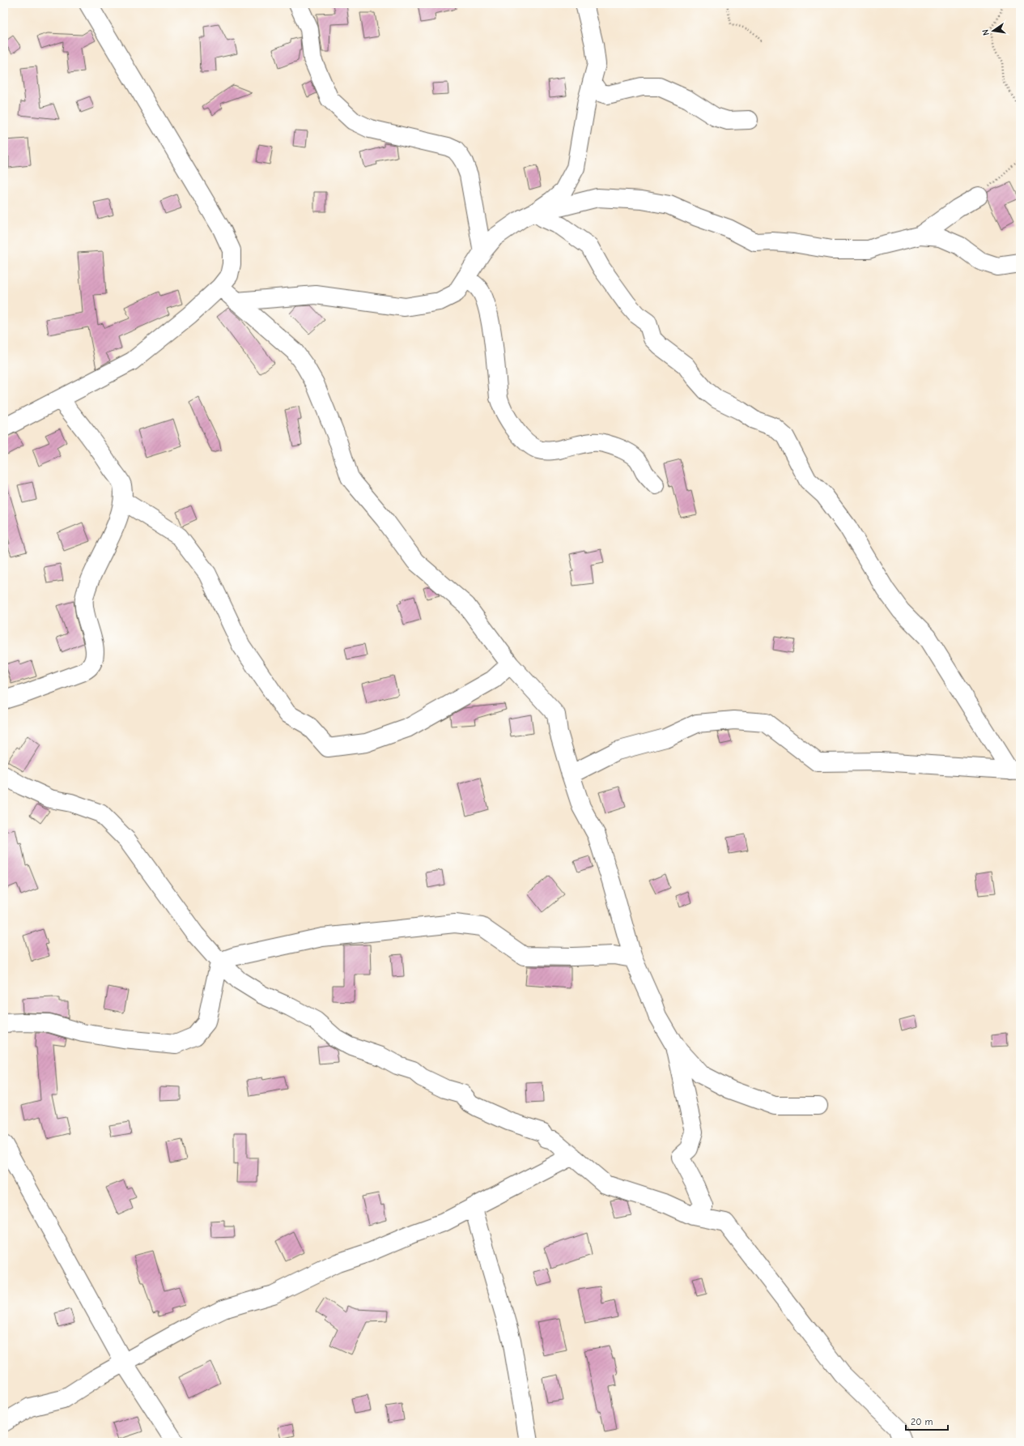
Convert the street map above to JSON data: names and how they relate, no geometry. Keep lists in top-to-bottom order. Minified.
{"scale_bar":"20 m","north":"left"}
